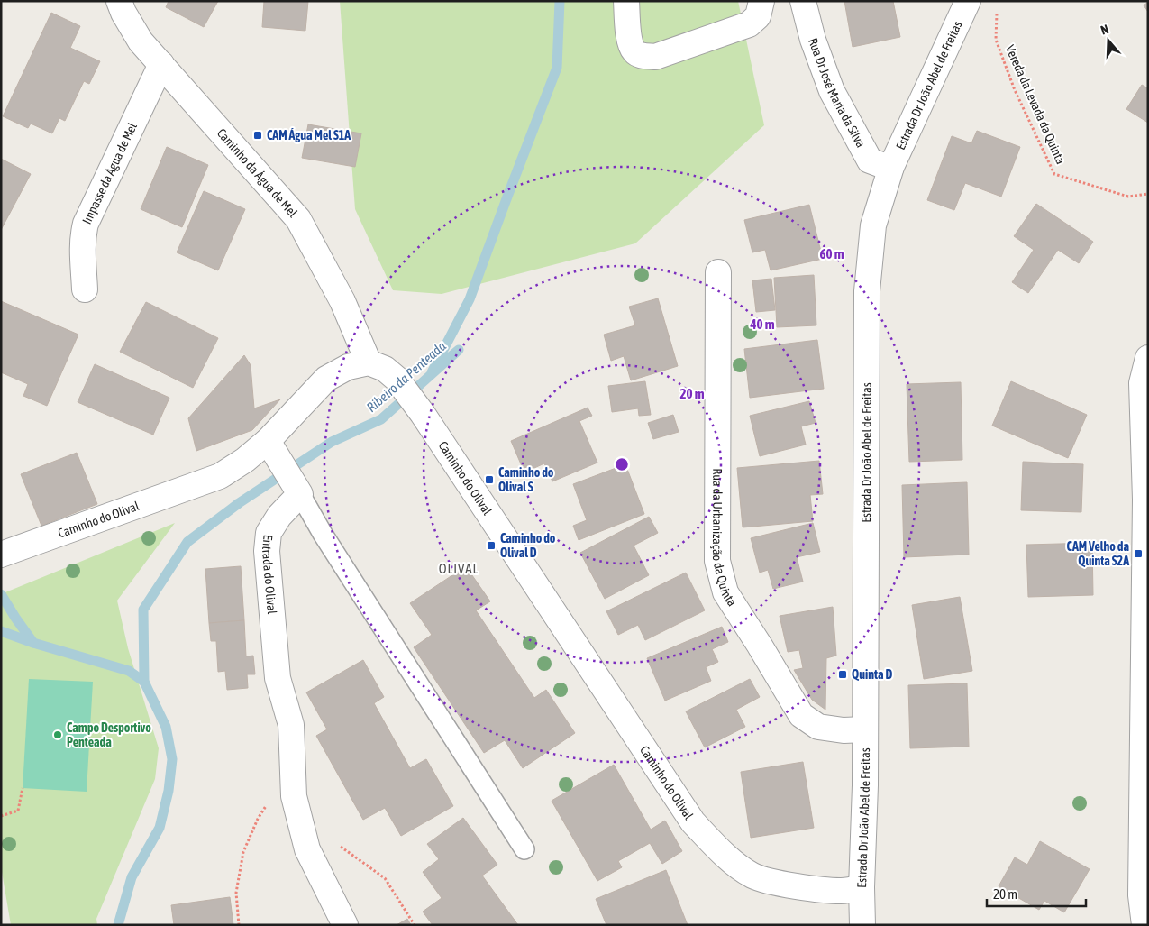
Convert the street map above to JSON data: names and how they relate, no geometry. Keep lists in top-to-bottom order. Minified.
{"streets":{"street":["Estrada Dr João Abel de Freitas","Rua Dr José Maria da Silva","Caminho da Água de Mel","Impasse da Água de Mel","Caminho do Olival","Rua da Urbanização da Quinta","Entrada do Olival"],"path":["Vereda da Levada da Quinta"]},"crossings":[["Estrada Dr João Abel de Freitas","Rua Dr José Maria da Silva"],["Estrada Dr João Abel de Freitas","Caminho do Olival"],["Estrada Dr João Abel de Freitas","Rua da Urbanização da Quinta"],["Caminho da Água de Mel","Impasse da Água de Mel"],["Caminho da Água de Mel","Caminho do Olival"]],"districts":["OLIVAL"],"water":["Ribeiro da Penteada"],"places":{"transit":["CAM Água Mel S1A","Caminho do Olival S","Caminho do Olival D","CAM Velho da Quinta S2A","Quinta D"],"other":["Campo Desportivo Penteada"]},"scale_bar":"20 m","north":"top","rings":["60 m","40 m","20 m"]}
